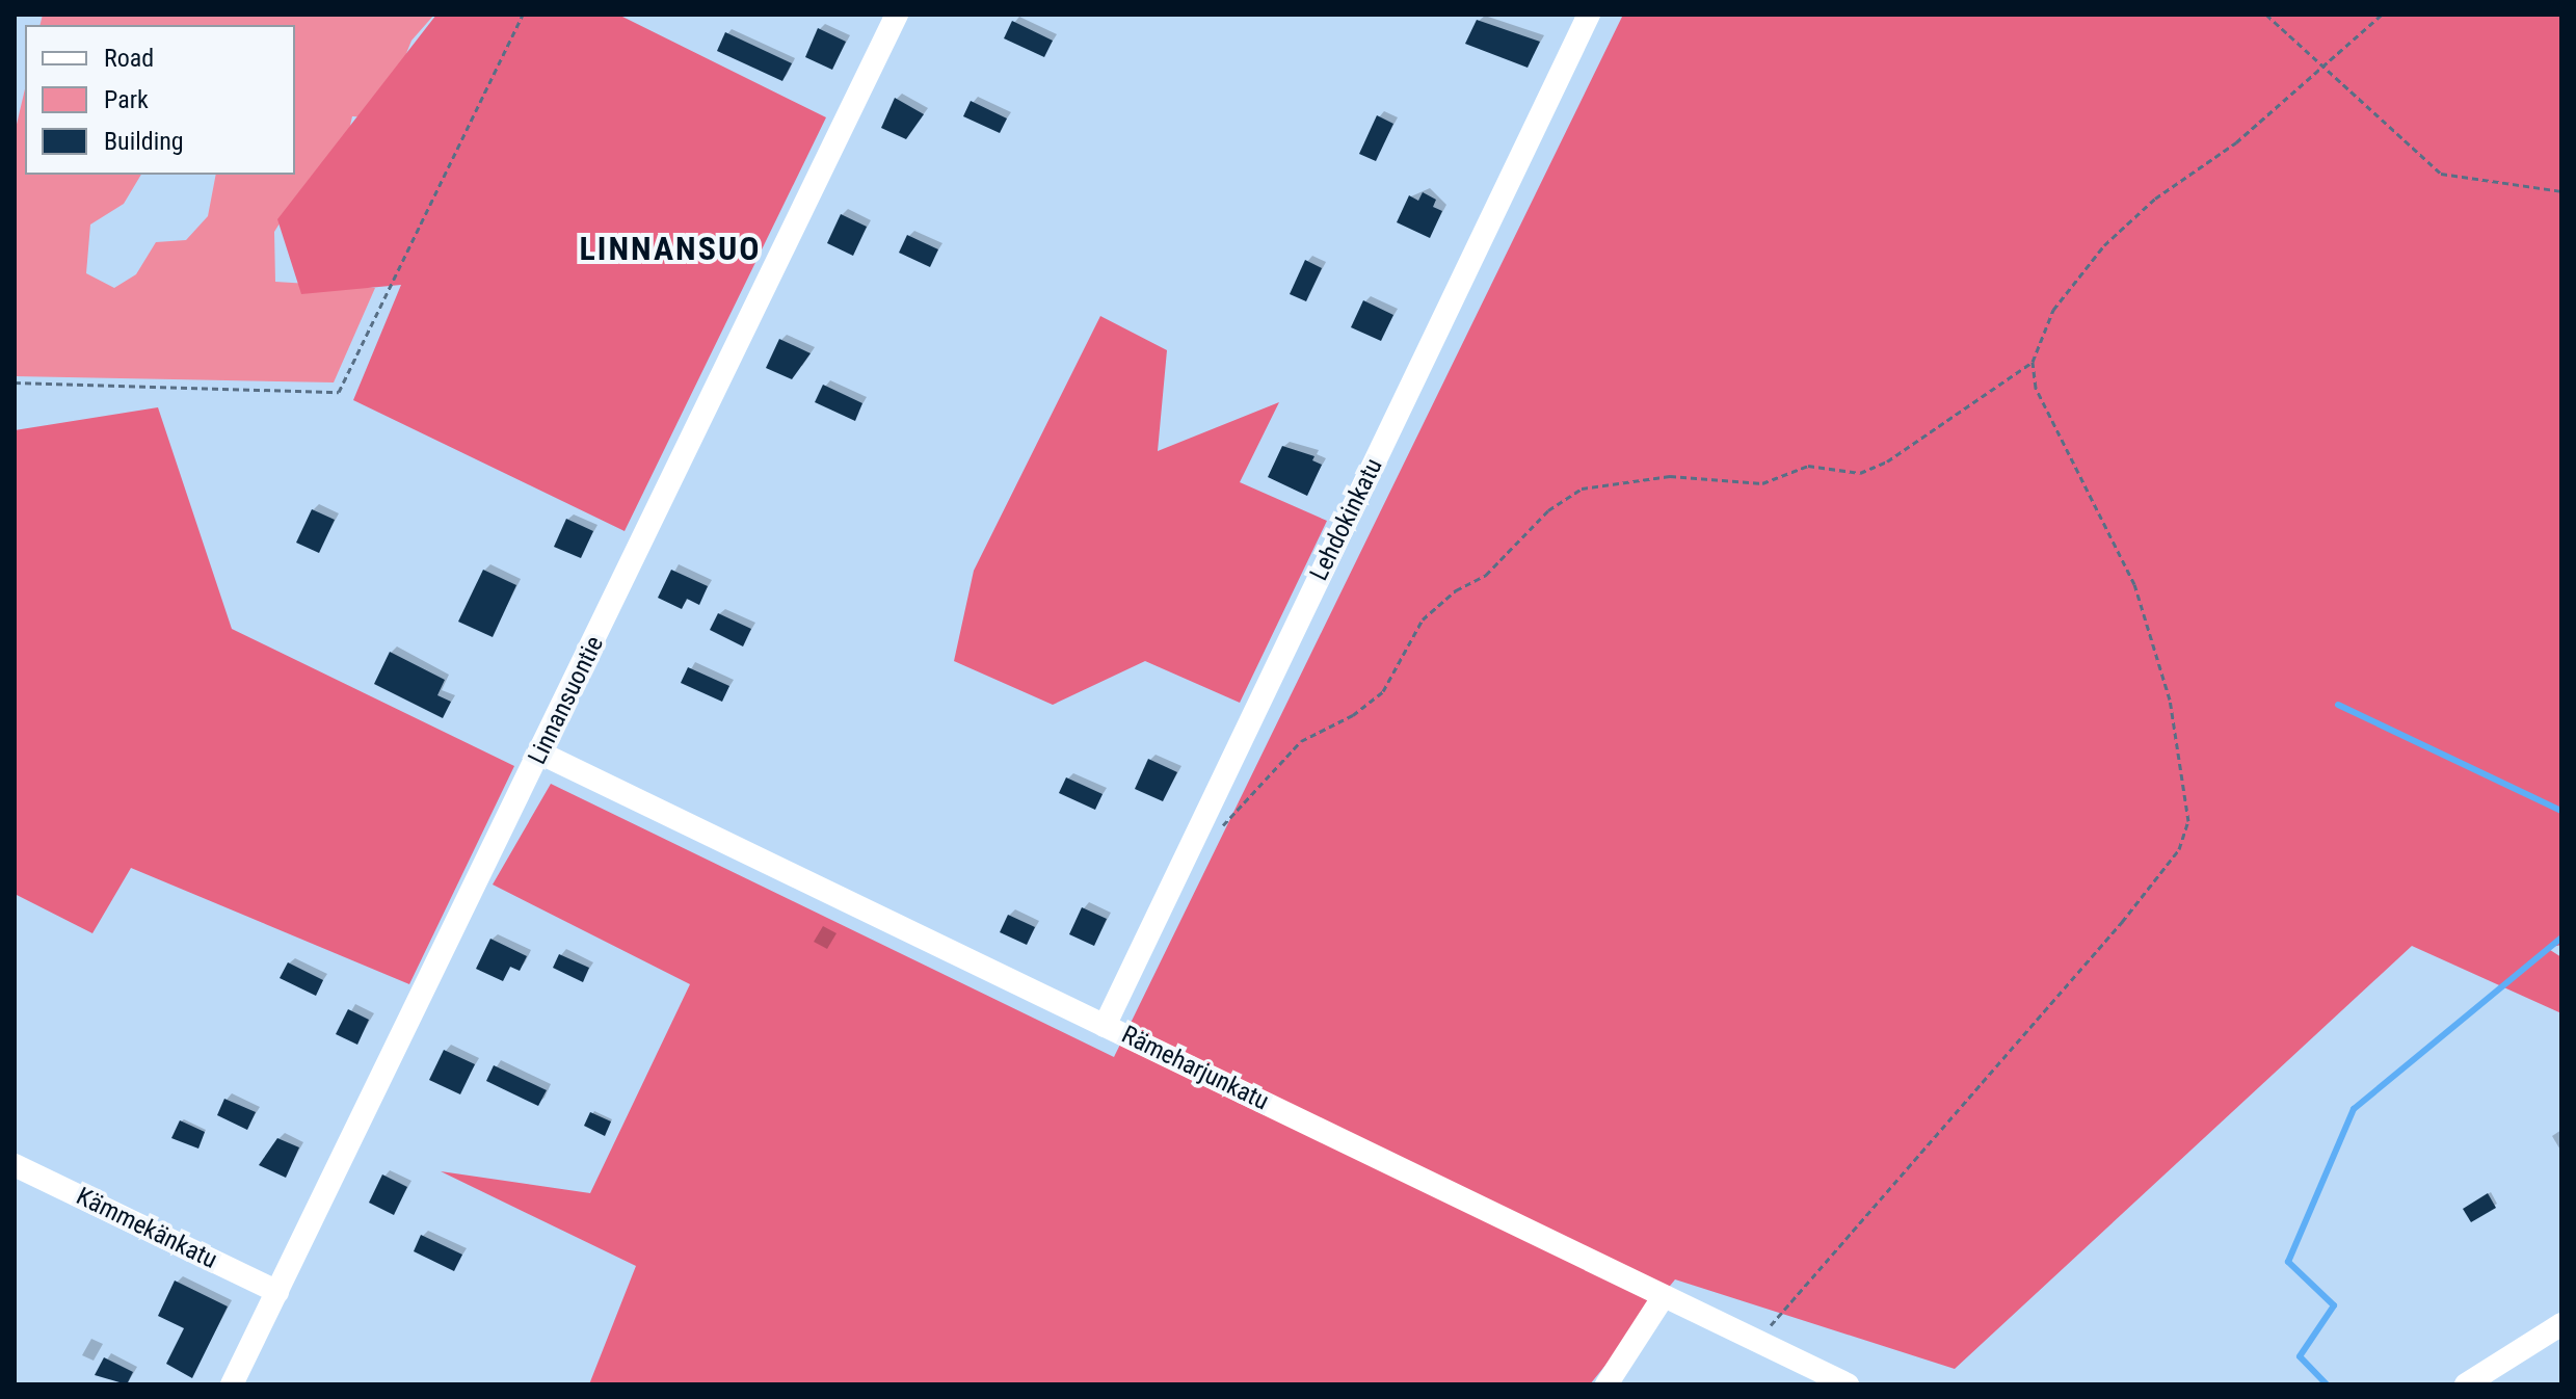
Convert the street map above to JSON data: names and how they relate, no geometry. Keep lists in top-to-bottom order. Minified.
{"streets":{"street":["Lehdokinkatu","Linnansuontie","Rämeharjunkatu","Kämmekänkatu"]},"crossings":[["Lehdokinkatu","Rämeharjunkatu"],["Linnansuontie","Rämeharjunkatu"],["Linnansuontie","Kämmekänkatu"]],"districts":["LINNANSUO"],"legend":["Road","Park","Building"]}
